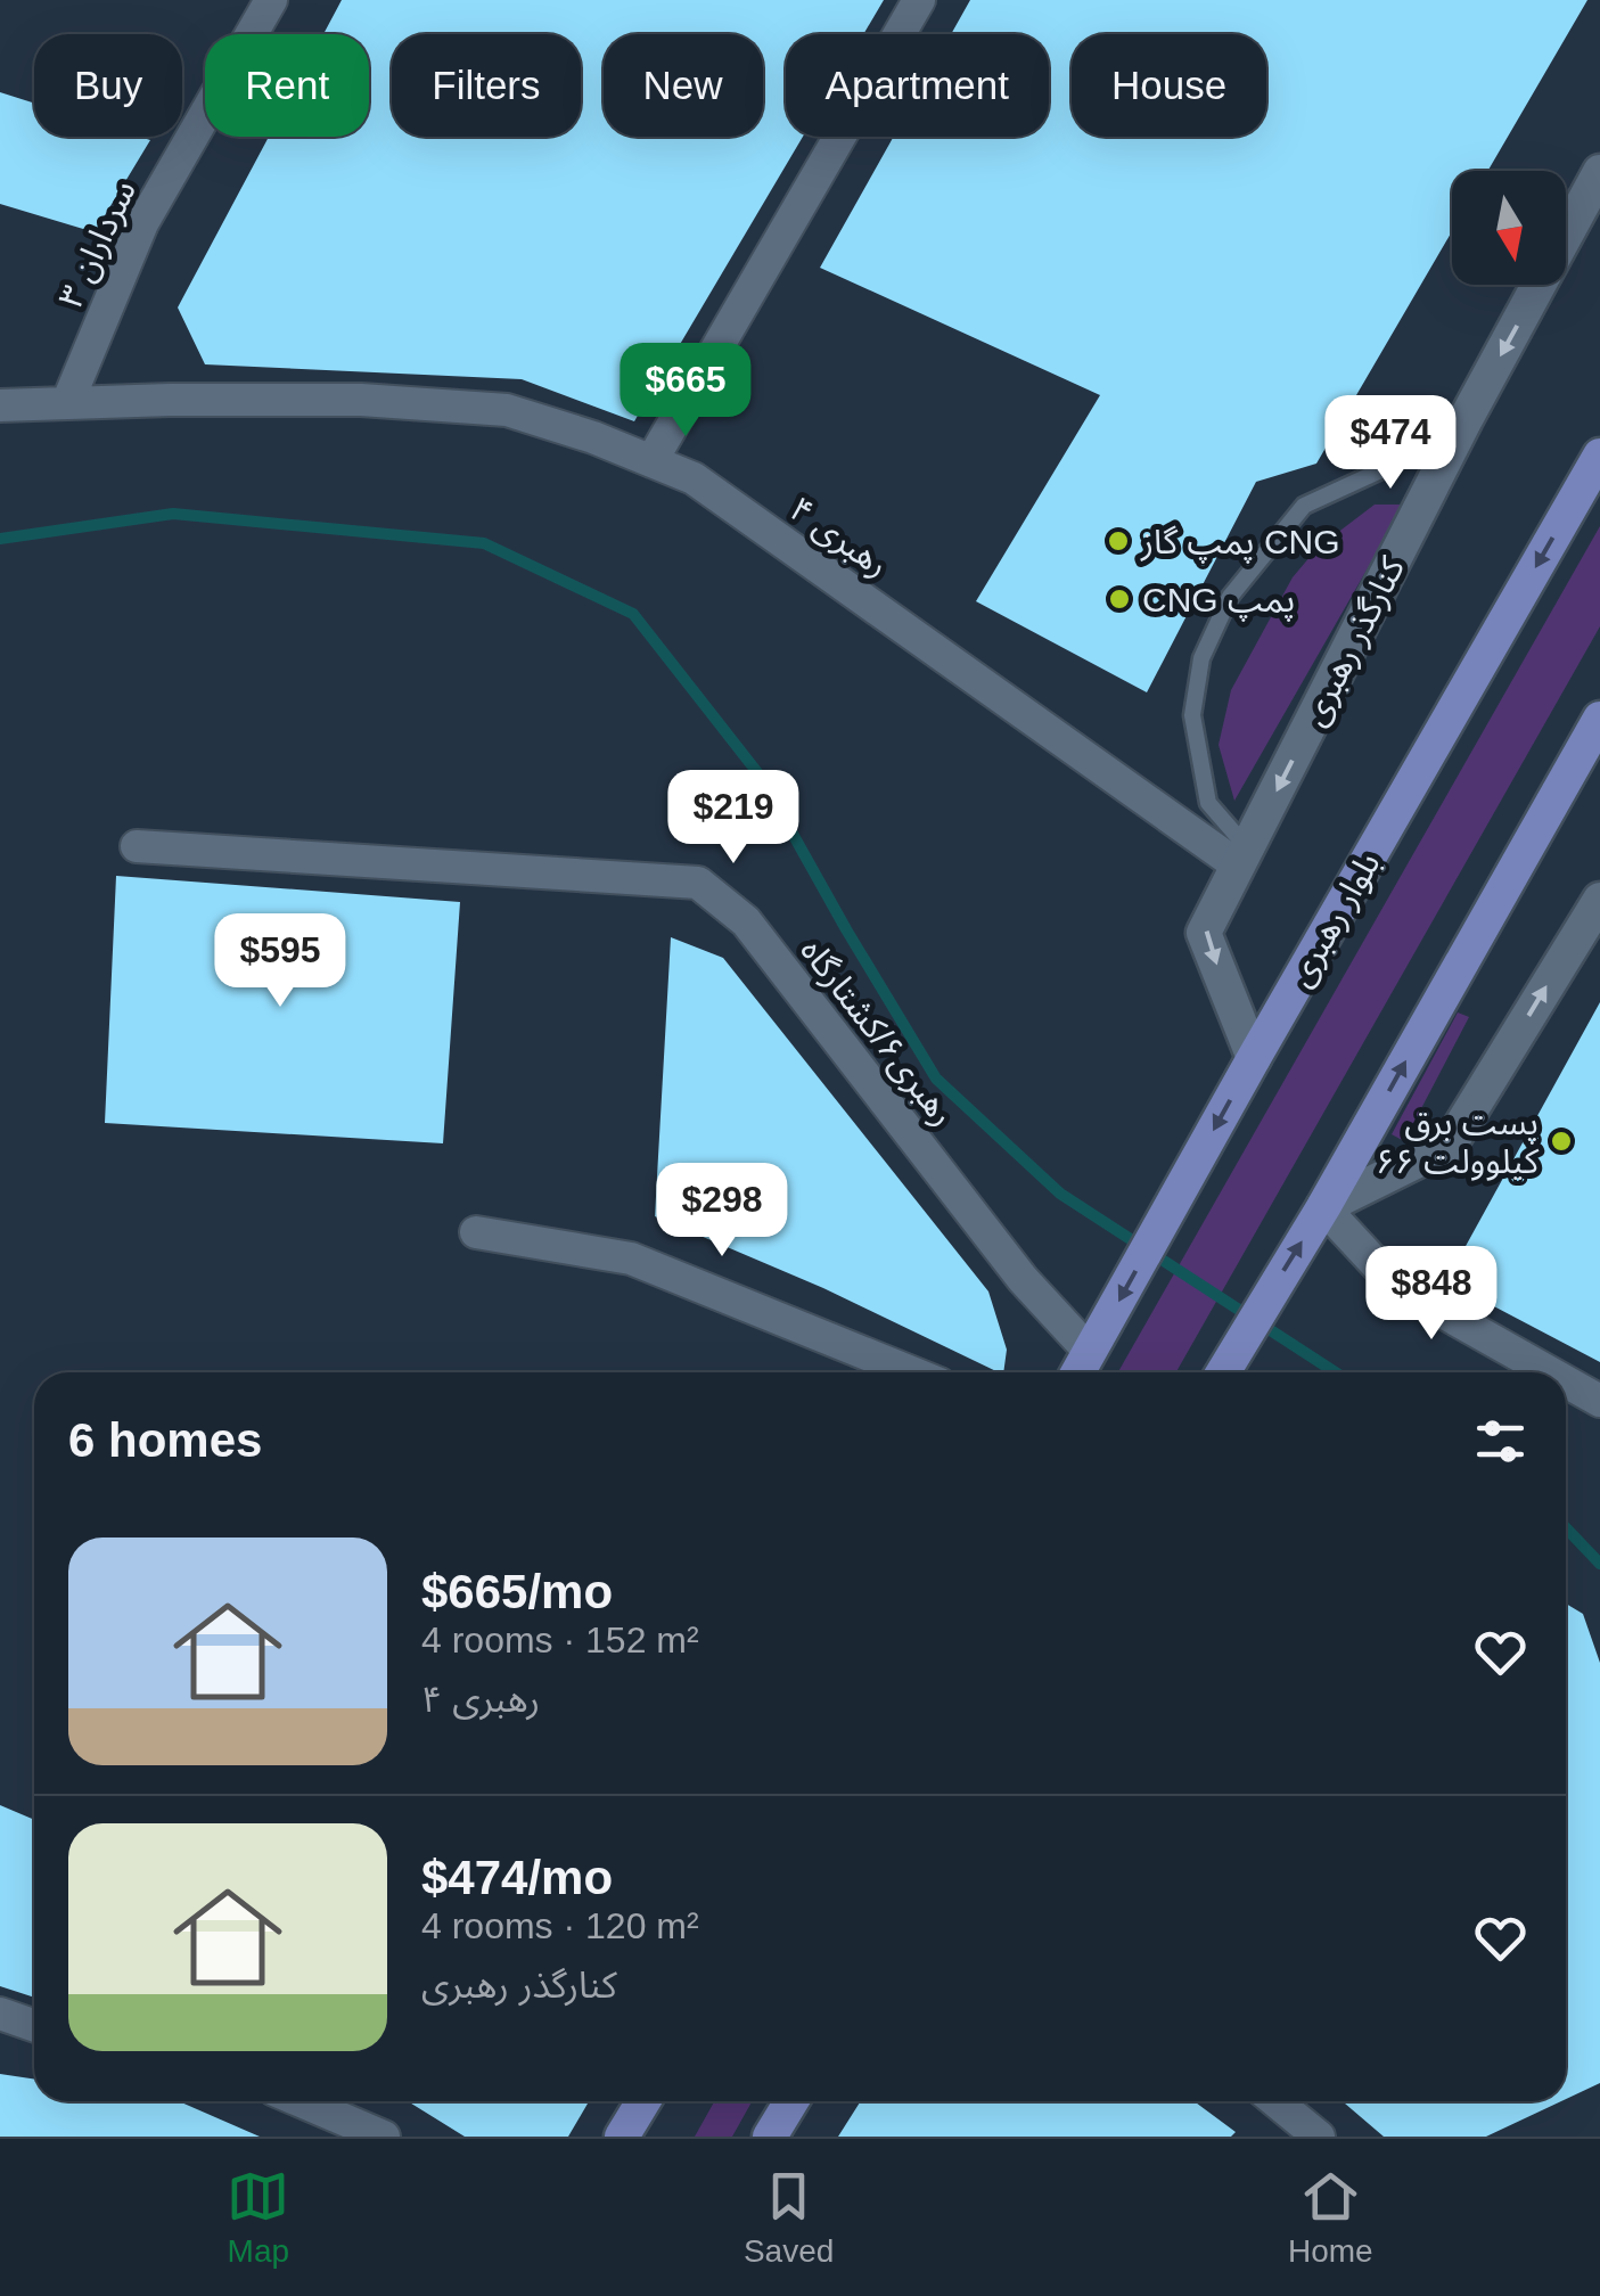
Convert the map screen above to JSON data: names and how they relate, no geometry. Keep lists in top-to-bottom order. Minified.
{"streets":{"main road":["بلوار رهبری"],"street":["سرداران ۳","رهبری ۴","کنارگذر رهبری","رهبری۶/کشتارگاه"]},"crossings":[["سرداران ۳","رهبری ۴"],["رهبری ۴","کنارگذر رهبری"],["کنارگذر رهبری","بلوار رهبری"],["بلوار رهبری","رهبری۶/کشتارگاه"]],"one_way":["کنارگذر رهبری"],"places":["پمپ گاز CNG","CNG پمپ","پست برق ۶۶ کیلوولت"],"north":"bottom","page":{"chip":["Buy","Rent","Filters","New","Apartment","House"],"price":["$665","$474","$219","$595","$298","$848"],"heading":"6 homes","list":[{"name":"$665/mo","note":"4 rooms · 152 m² · رهبری ۴"},{"name":"$474/mo","note":"4 rooms · 120 m² · کنارگذر رهبری"}],"tabs":["Map","Saved","Home"]}}
